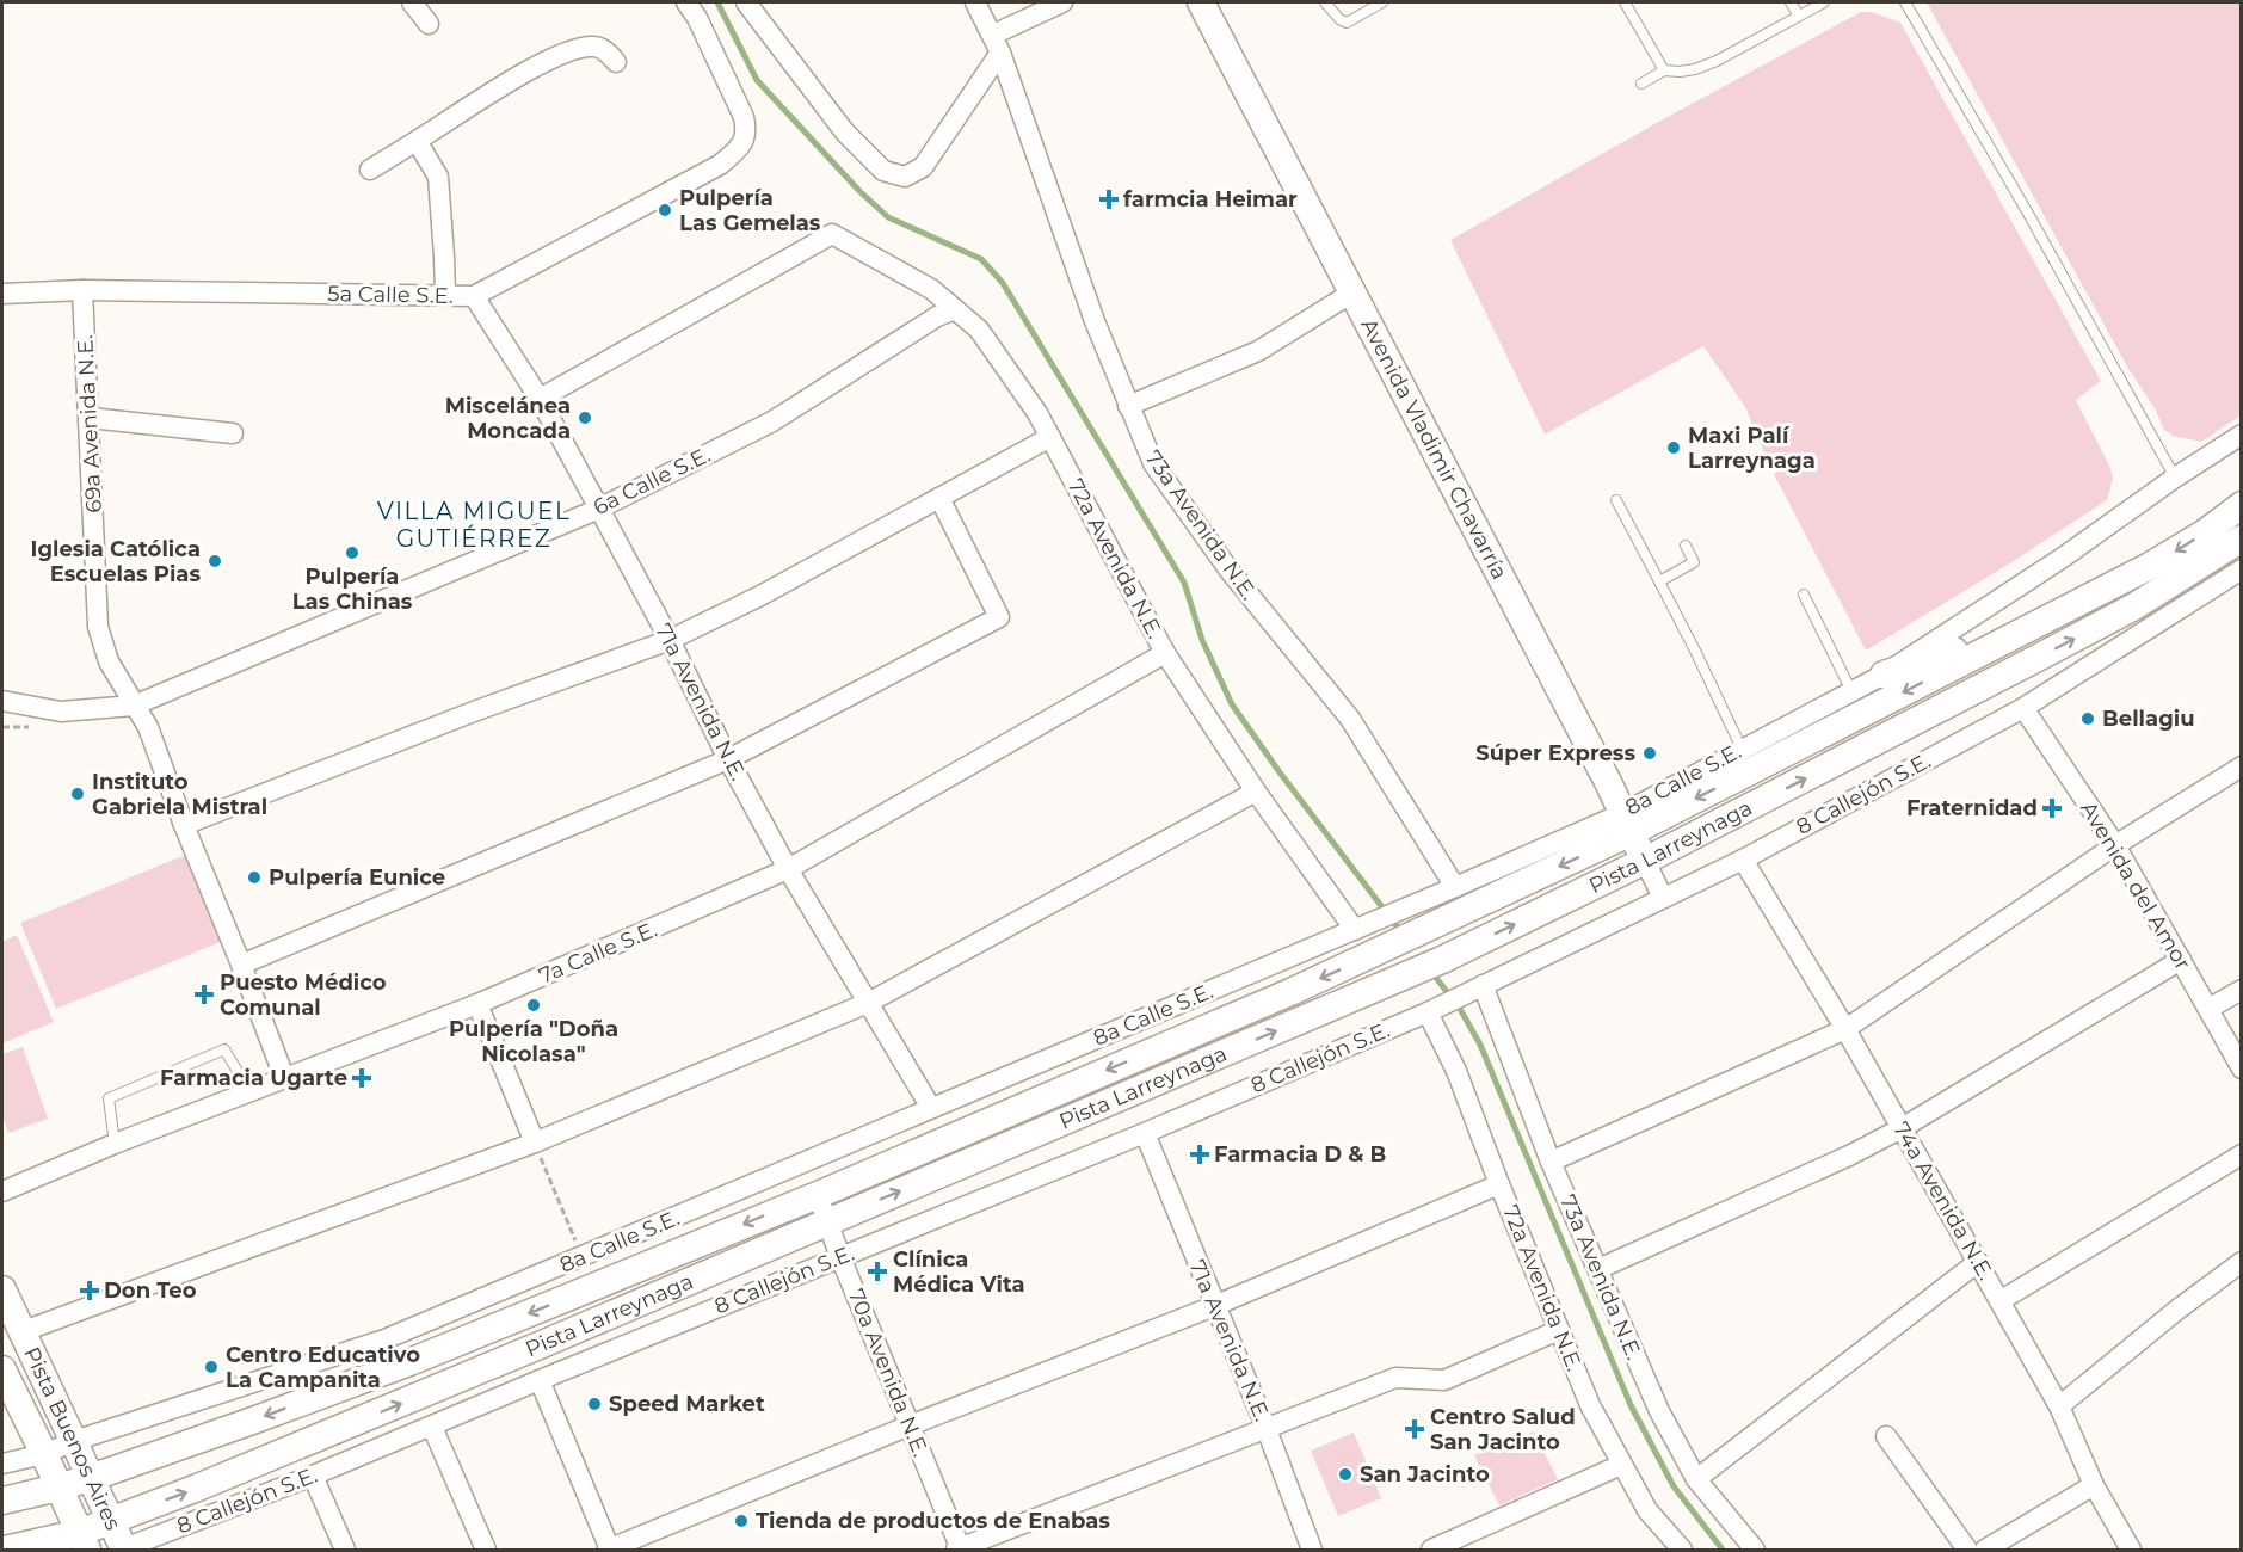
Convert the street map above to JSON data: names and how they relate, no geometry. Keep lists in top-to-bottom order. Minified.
{"streets":{"main road":["Avenida Vladimir Chavarría","Pista Larreynaga","Pista Buenos Aires"],"street":["5a Calle S.E.","69a Avenida N.E.","6a Calle S.E.","73a Avenida N.E.","72a Avenida N.E.","71a Avenida N.E.","8a Calle S.E.","8 Callejón S.E.","Avenida del Amor","7a Calle S.E.","74a Avenida N.E.","70a Avenida N.E."]},"crossings":[["5a Calle S.E.","69a Avenida N.E."],["5a Calle S.E.","71a Avenida N.E."],["69a Avenida N.E.","6a Calle S.E."],["69a Avenida N.E.","7a Calle S.E."],["Avenida Vladimir Chavarría","8a Calle S.E."],["Avenida Vladimir Chavarría","8 Callejón S.E."],["Avenida Vladimir Chavarría","Pista Larreynaga"],["6a Calle S.E.","72a Avenida N.E."],["6a Calle S.E.","71a Avenida N.E."],["73a Avenida N.E.","8a Calle S.E."],["73a Avenida N.E.","8 Callejón S.E."],["72a Avenida N.E.","71a Avenida N.E."],["72a Avenida N.E.","8a Calle S.E."],["72a Avenida N.E.","8 Callejón S.E."],["72a Avenida N.E.","7a Calle S.E."],["71a Avenida N.E.","8a Calle S.E."],["71a Avenida N.E.","8 Callejón S.E."],["71a Avenida N.E.","7a Calle S.E."],["8a Calle S.E.","Pista Larreynaga"],["8a Calle S.E.","Pista Buenos Aires"],["8 Callejón S.E.","Avenida del Amor"],["8 Callejón S.E.","74a Avenida N.E."],["8 Callejón S.E.","70a Avenida N.E."],["8 Callejón S.E.","Pista Buenos Aires"],["Pista Larreynaga","70a Avenida N.E."],["Pista Larreynaga","Pista Buenos Aires"]],"districts":["VILLA MIGUEL GUTIÉRREZ"],"places":{"health":["farmcia Heimar","Fraternidad","Puesto Médico Comunal","Farmacia Ugarte","Farmacia D & B","Clínica Médica Vita","Don Teo","Centro Salud San Jacinto"],"other":["Pulpería Las Gemelas","Miscelánea Moncada","Maxi Palí Larreynaga","Pulpería Las Chinas","Iglesia Católica Escuelas Pias","Bellagiu","Súper Express","Instituto Gabriela Mistral","Pulpería Eunice","Pulpería \"Doña Nicolasa\"","Centro Educativo La Campanita","Speed Market","San Jacinto","Tienda de productos de Enabas"]}}
